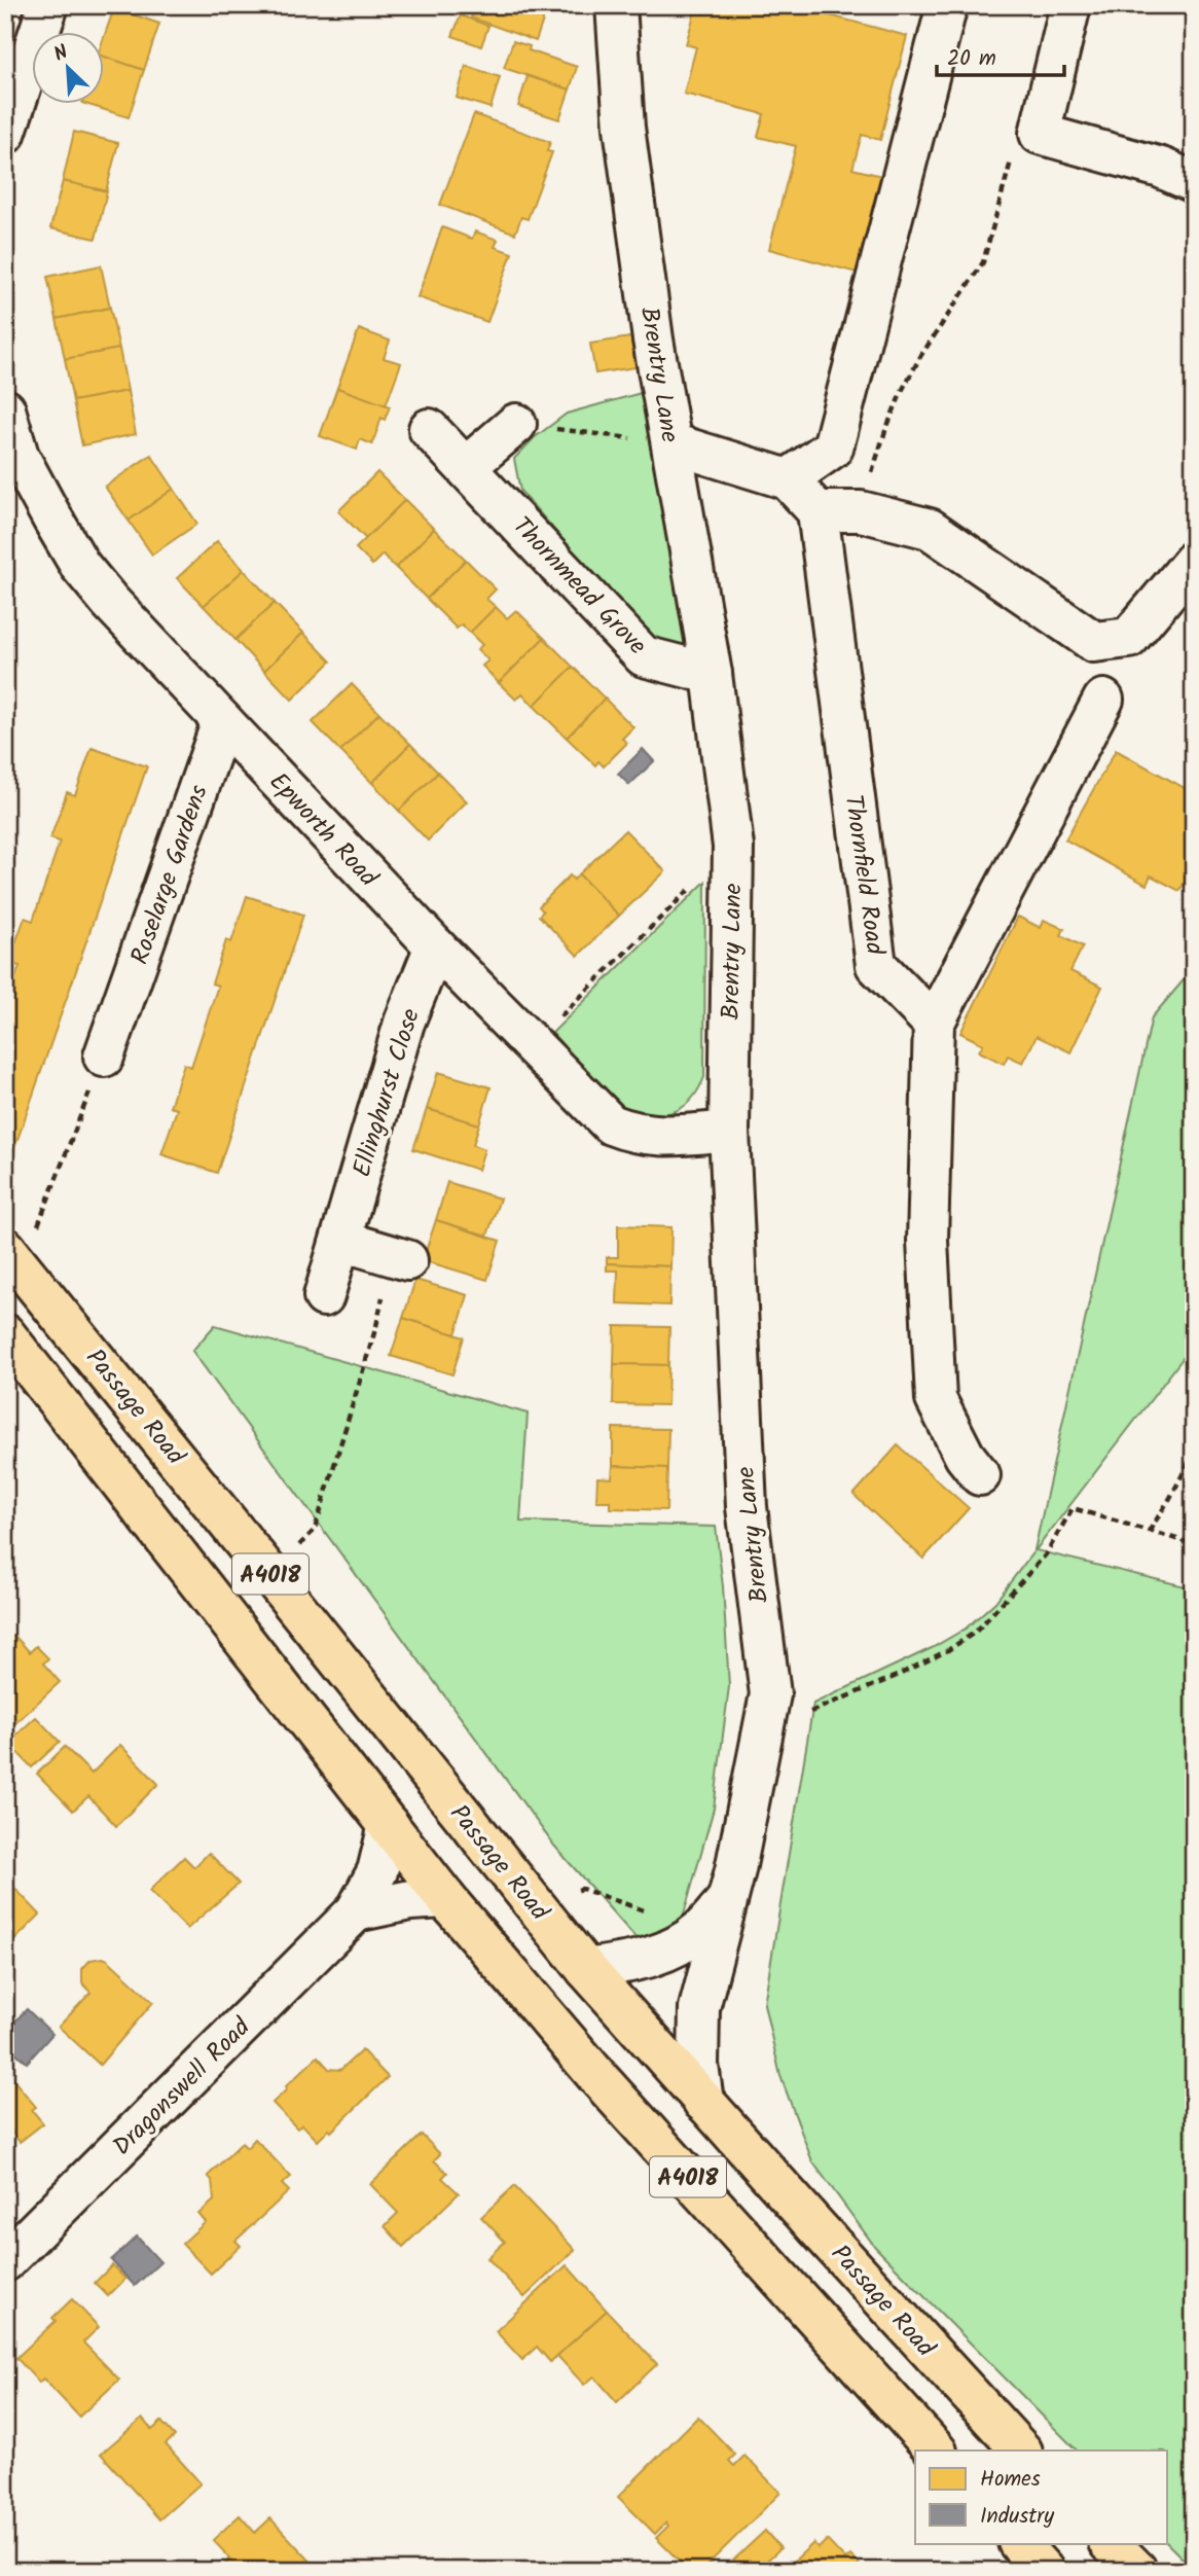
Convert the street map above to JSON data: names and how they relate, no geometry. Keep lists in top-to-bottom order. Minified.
{"streets":{"main road":["Passage Road","A4018"],"street":["Brentry Lane","Thornmead Grove","Epworth Road","Roselarge Gardens","Thornfield Road","Ellinghurst Close","Dragonswell Road"]},"crossings":[["Brentry Lane","Thornmead Grove"],["Brentry Lane","Epworth Road"],["Brentry Lane","Passage Road"],["Epworth Road","Roselarge Gardens"],["Epworth Road","Ellinghurst Close"],["A4018","Dragonswell Road"]],"legend":["Homes","Industry"],"scale_bar":"20 m","north":"top left"}
